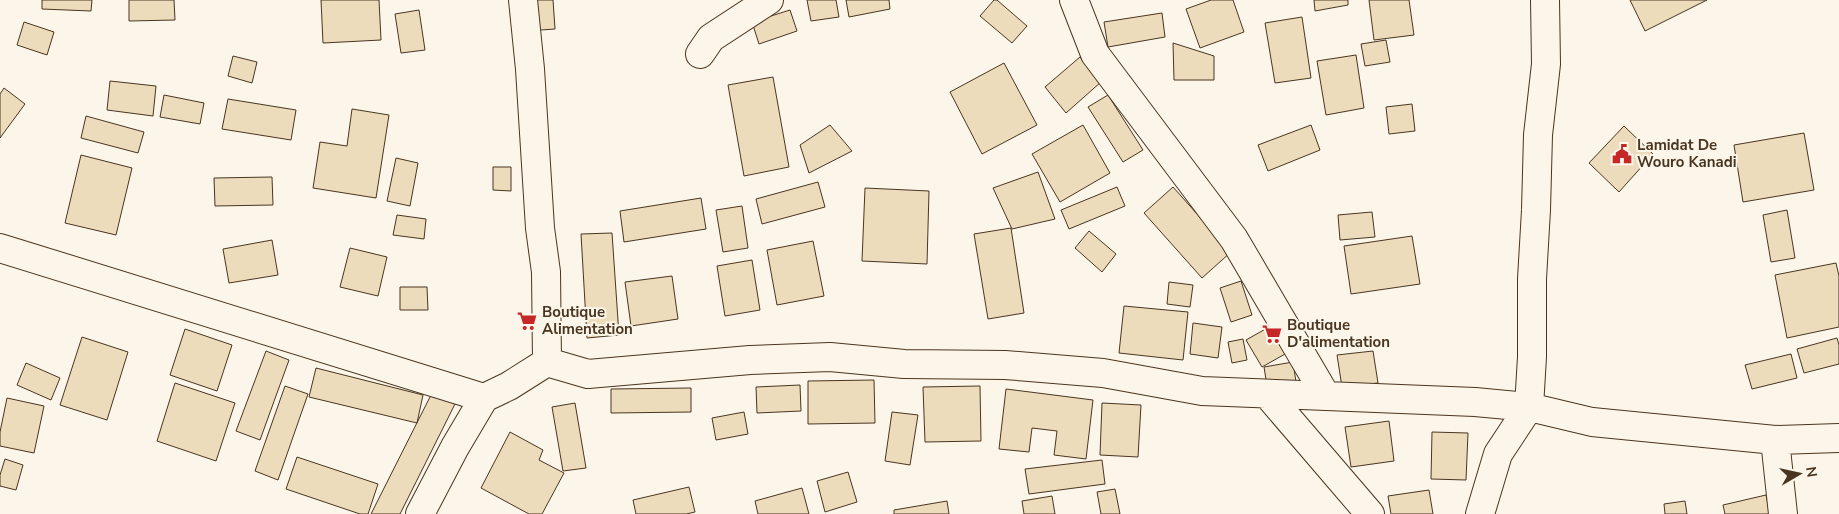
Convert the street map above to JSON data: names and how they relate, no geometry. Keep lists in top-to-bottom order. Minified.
{"places":{"public building":["Lamidat De Wouro Kanadi"],"supermarket":["Boutique Alimentation","Boutique D'alimentation"]},"north":"right"}
